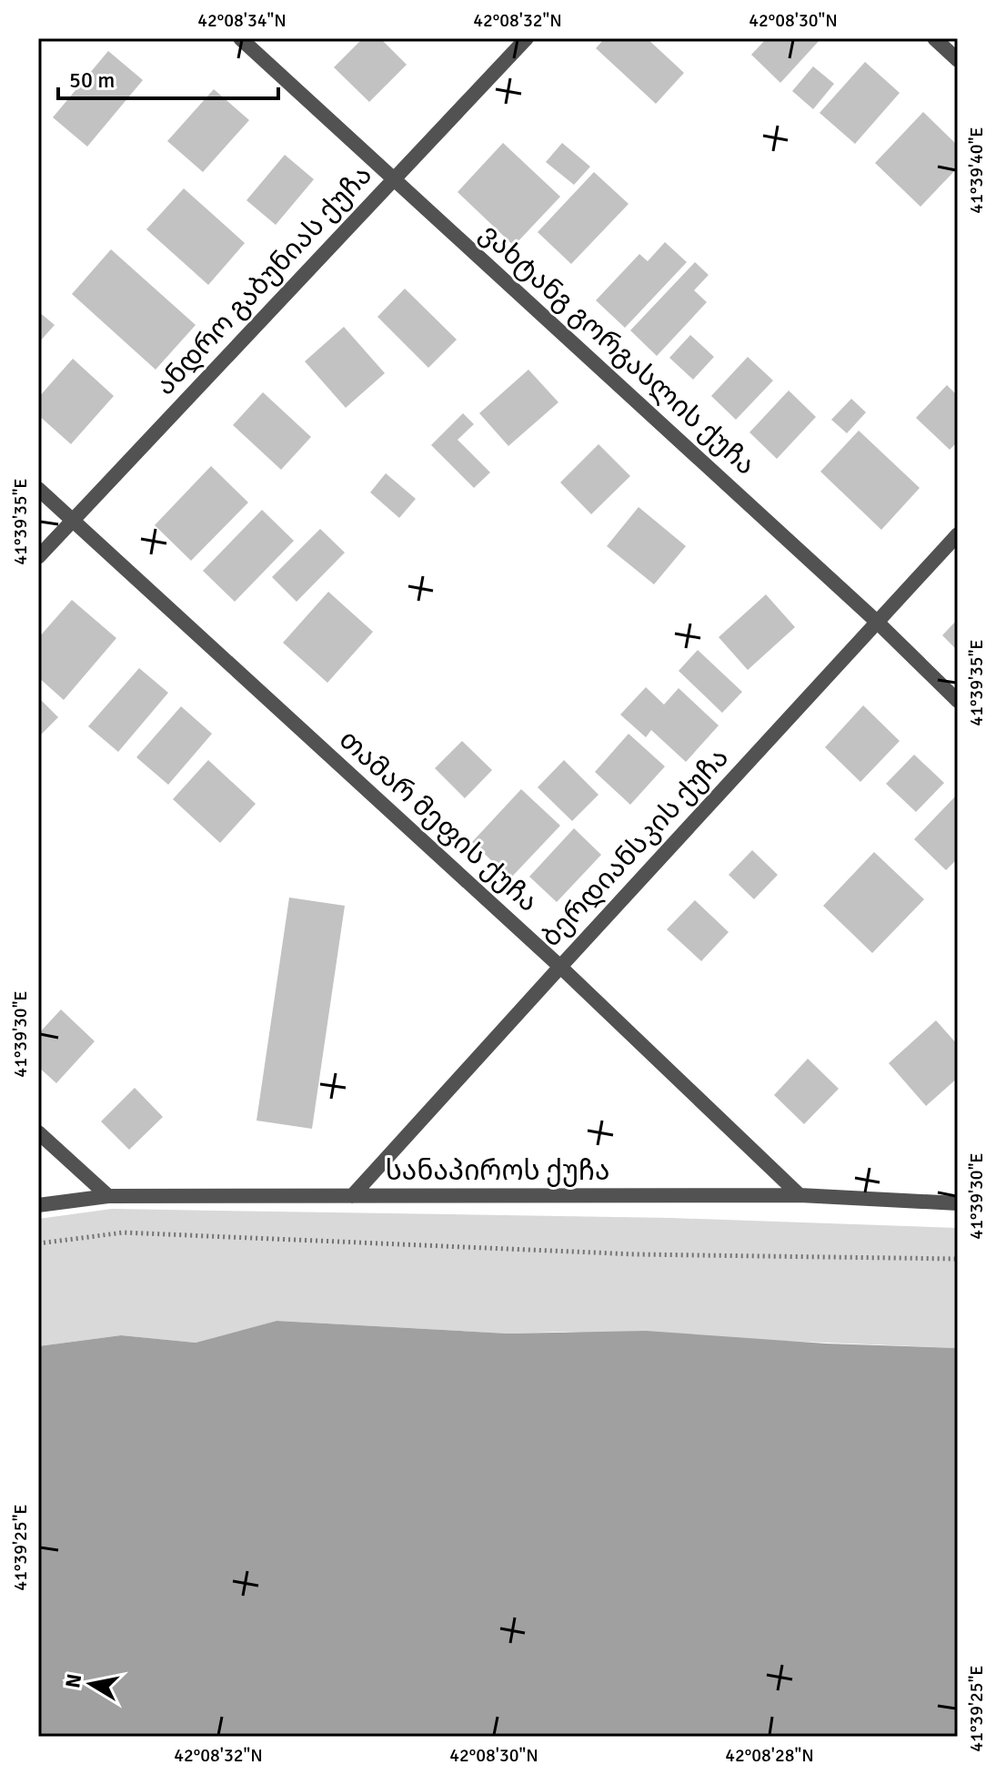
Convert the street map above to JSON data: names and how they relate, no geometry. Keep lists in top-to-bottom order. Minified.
{"streets":{"street":["ანდრო გაბუნიას ქუჩა","ვახტანგ გორგასლის ქუჩა","თამარ მეფის ქუჩა","ბერდიანსკის ქუჩა","სანაპიროს ქუჩა"]},"crossings":[["ანდრო გაბუნიას ქუჩა","ვახტანგ გორგასლის ქუჩა"],["ანდრო გაბუნიას ქუჩა","თამარ მეფის ქუჩა"],["ვახტანგ გორგასლის ქუჩა","ბერდიანსკის ქუჩა"],["თამარ მეფის ქუჩა","ბერდიანსკის ქუჩა"],["თამარ მეფის ქუჩა","სანაპიროს ქუჩა"],["ბერდიანსკის ქუჩა","სანაპიროს ქუჩა"]],"scale_bar":"50 m","north":"left","coordinates":["42°08'34\"N","42°08'32\"N","42°08'30\"N","41°39'40\"E","41°39'35\"E","41°39'30\"E","41°39'25\"E","42°08'28\"N"]}
